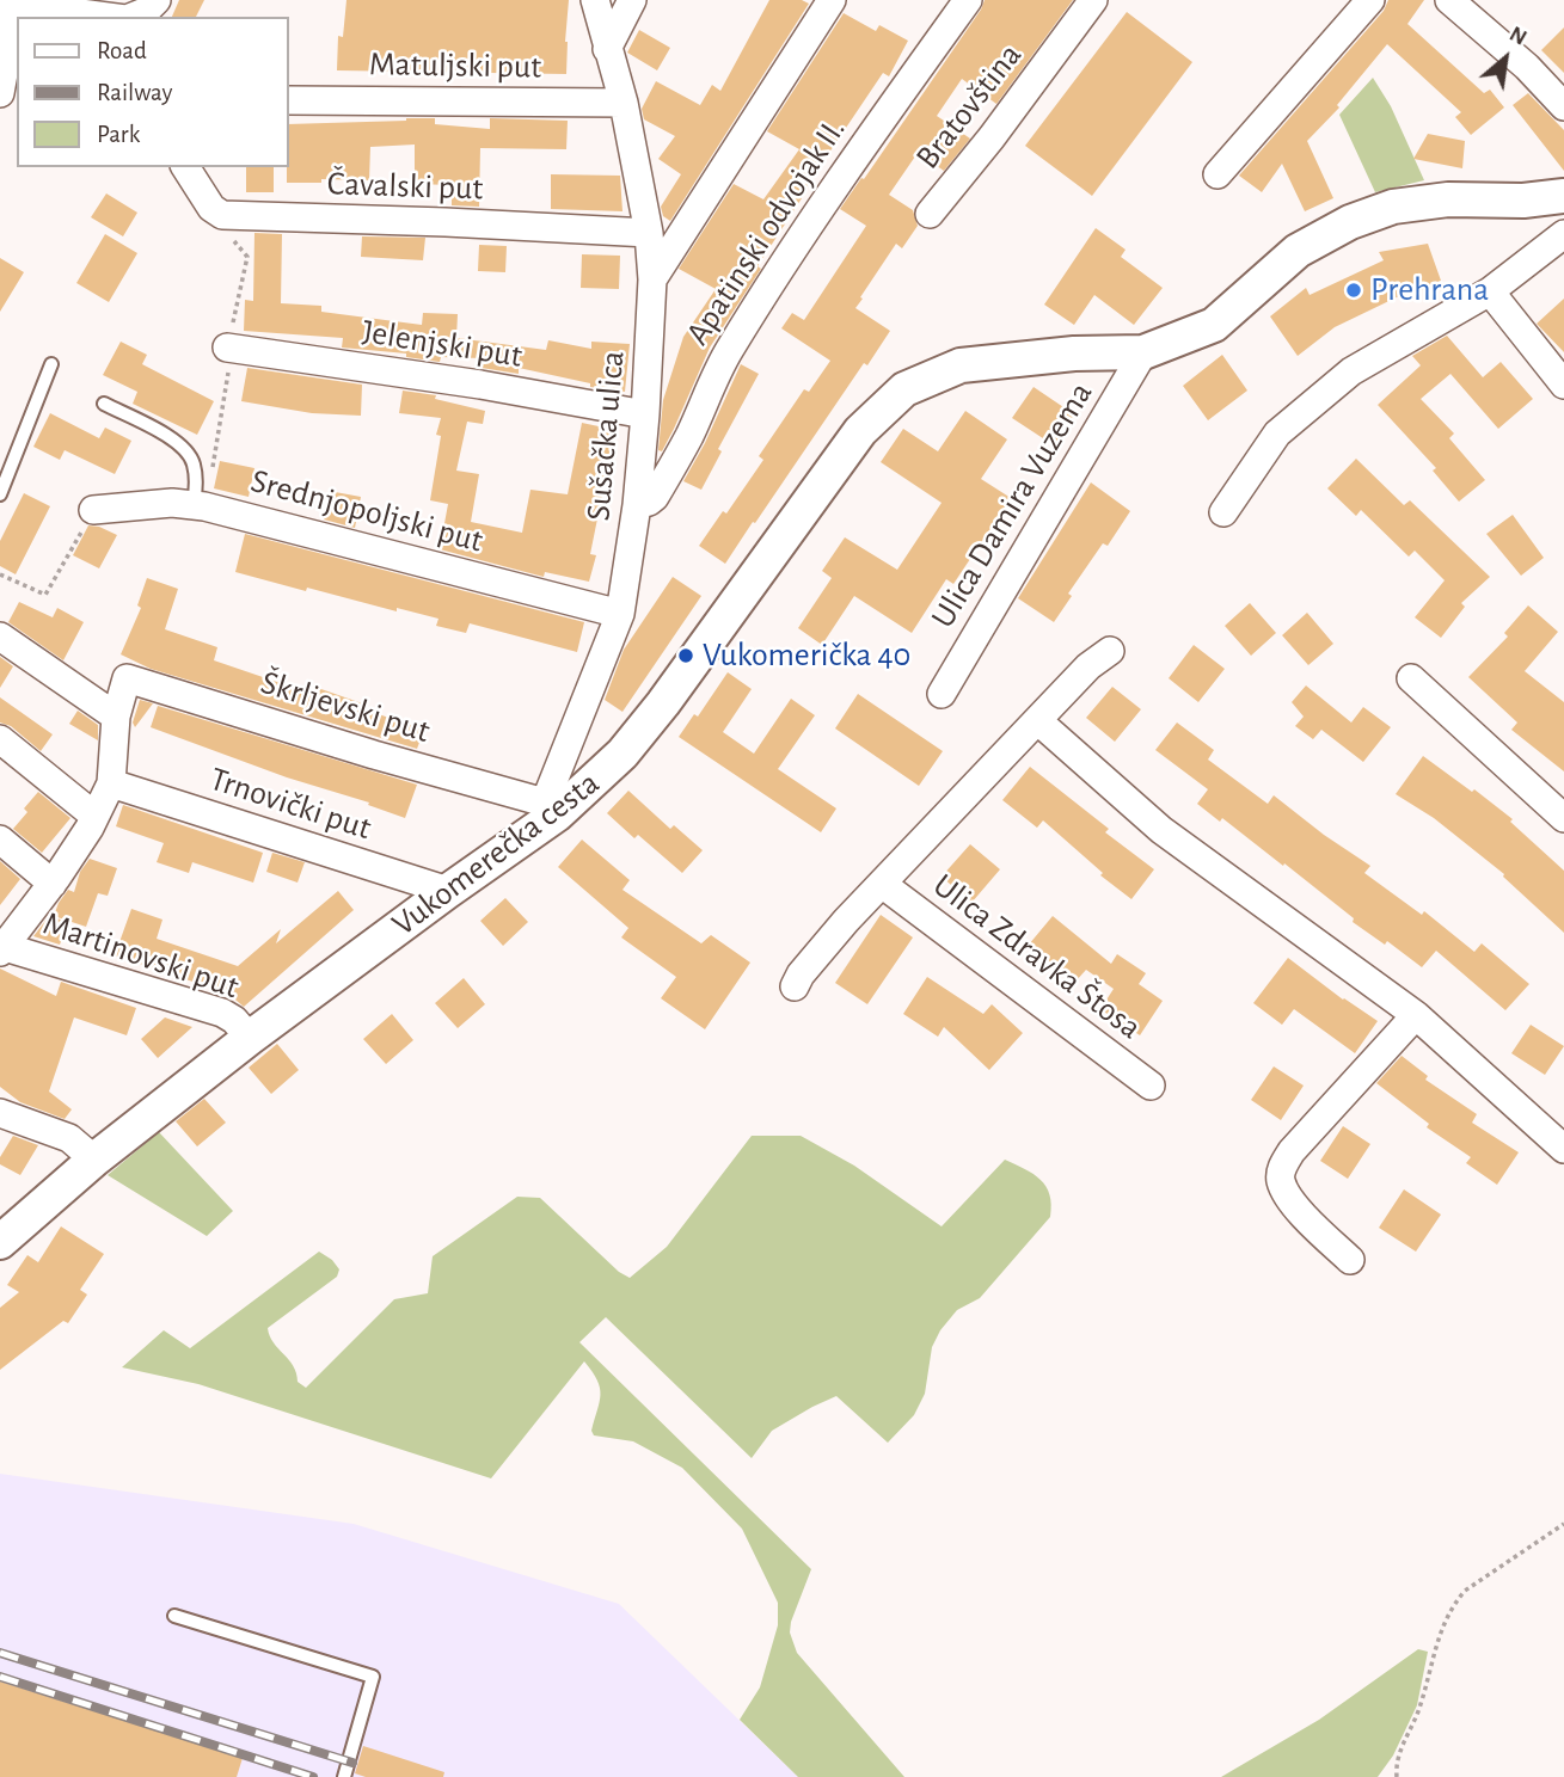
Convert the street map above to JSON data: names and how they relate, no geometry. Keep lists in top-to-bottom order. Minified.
{"streets":{"street":["Matuljski put","Bratovština","Čavalski put","Apatinski odvojak II.","Jelenjski put","Sušačka ulica","Ulica Damira Vuzema","Srednjopoljski put","Škrljevski put","Trnovički put","Vukomerečka cesta","Martinovski put","Ulica Zdravka Štosa"]},"crossings":[["Matuljski put","Sušačka ulica"],["Čavalski put","Sušačka ulica"],["Apatinski odvojak II.","Sušačka ulica"],["Jelenjski put","Sušačka ulica"],["Sušačka ulica","Srednjopoljski put"],["Sušačka ulica","Škrljevski put"],["Sušačka ulica","Vukomerečka cesta"],["Ulica Damira Vuzema","Vukomerečka cesta"],["Škrljevski put","Vukomerečka cesta"],["Trnovički put","Vukomerečka cesta"],["Vukomerečka cesta","Martinovski put"]],"places":["Prehrana","Vukomerička 40"],"legend":["Road","Railway","Park"],"north":"top right"}
